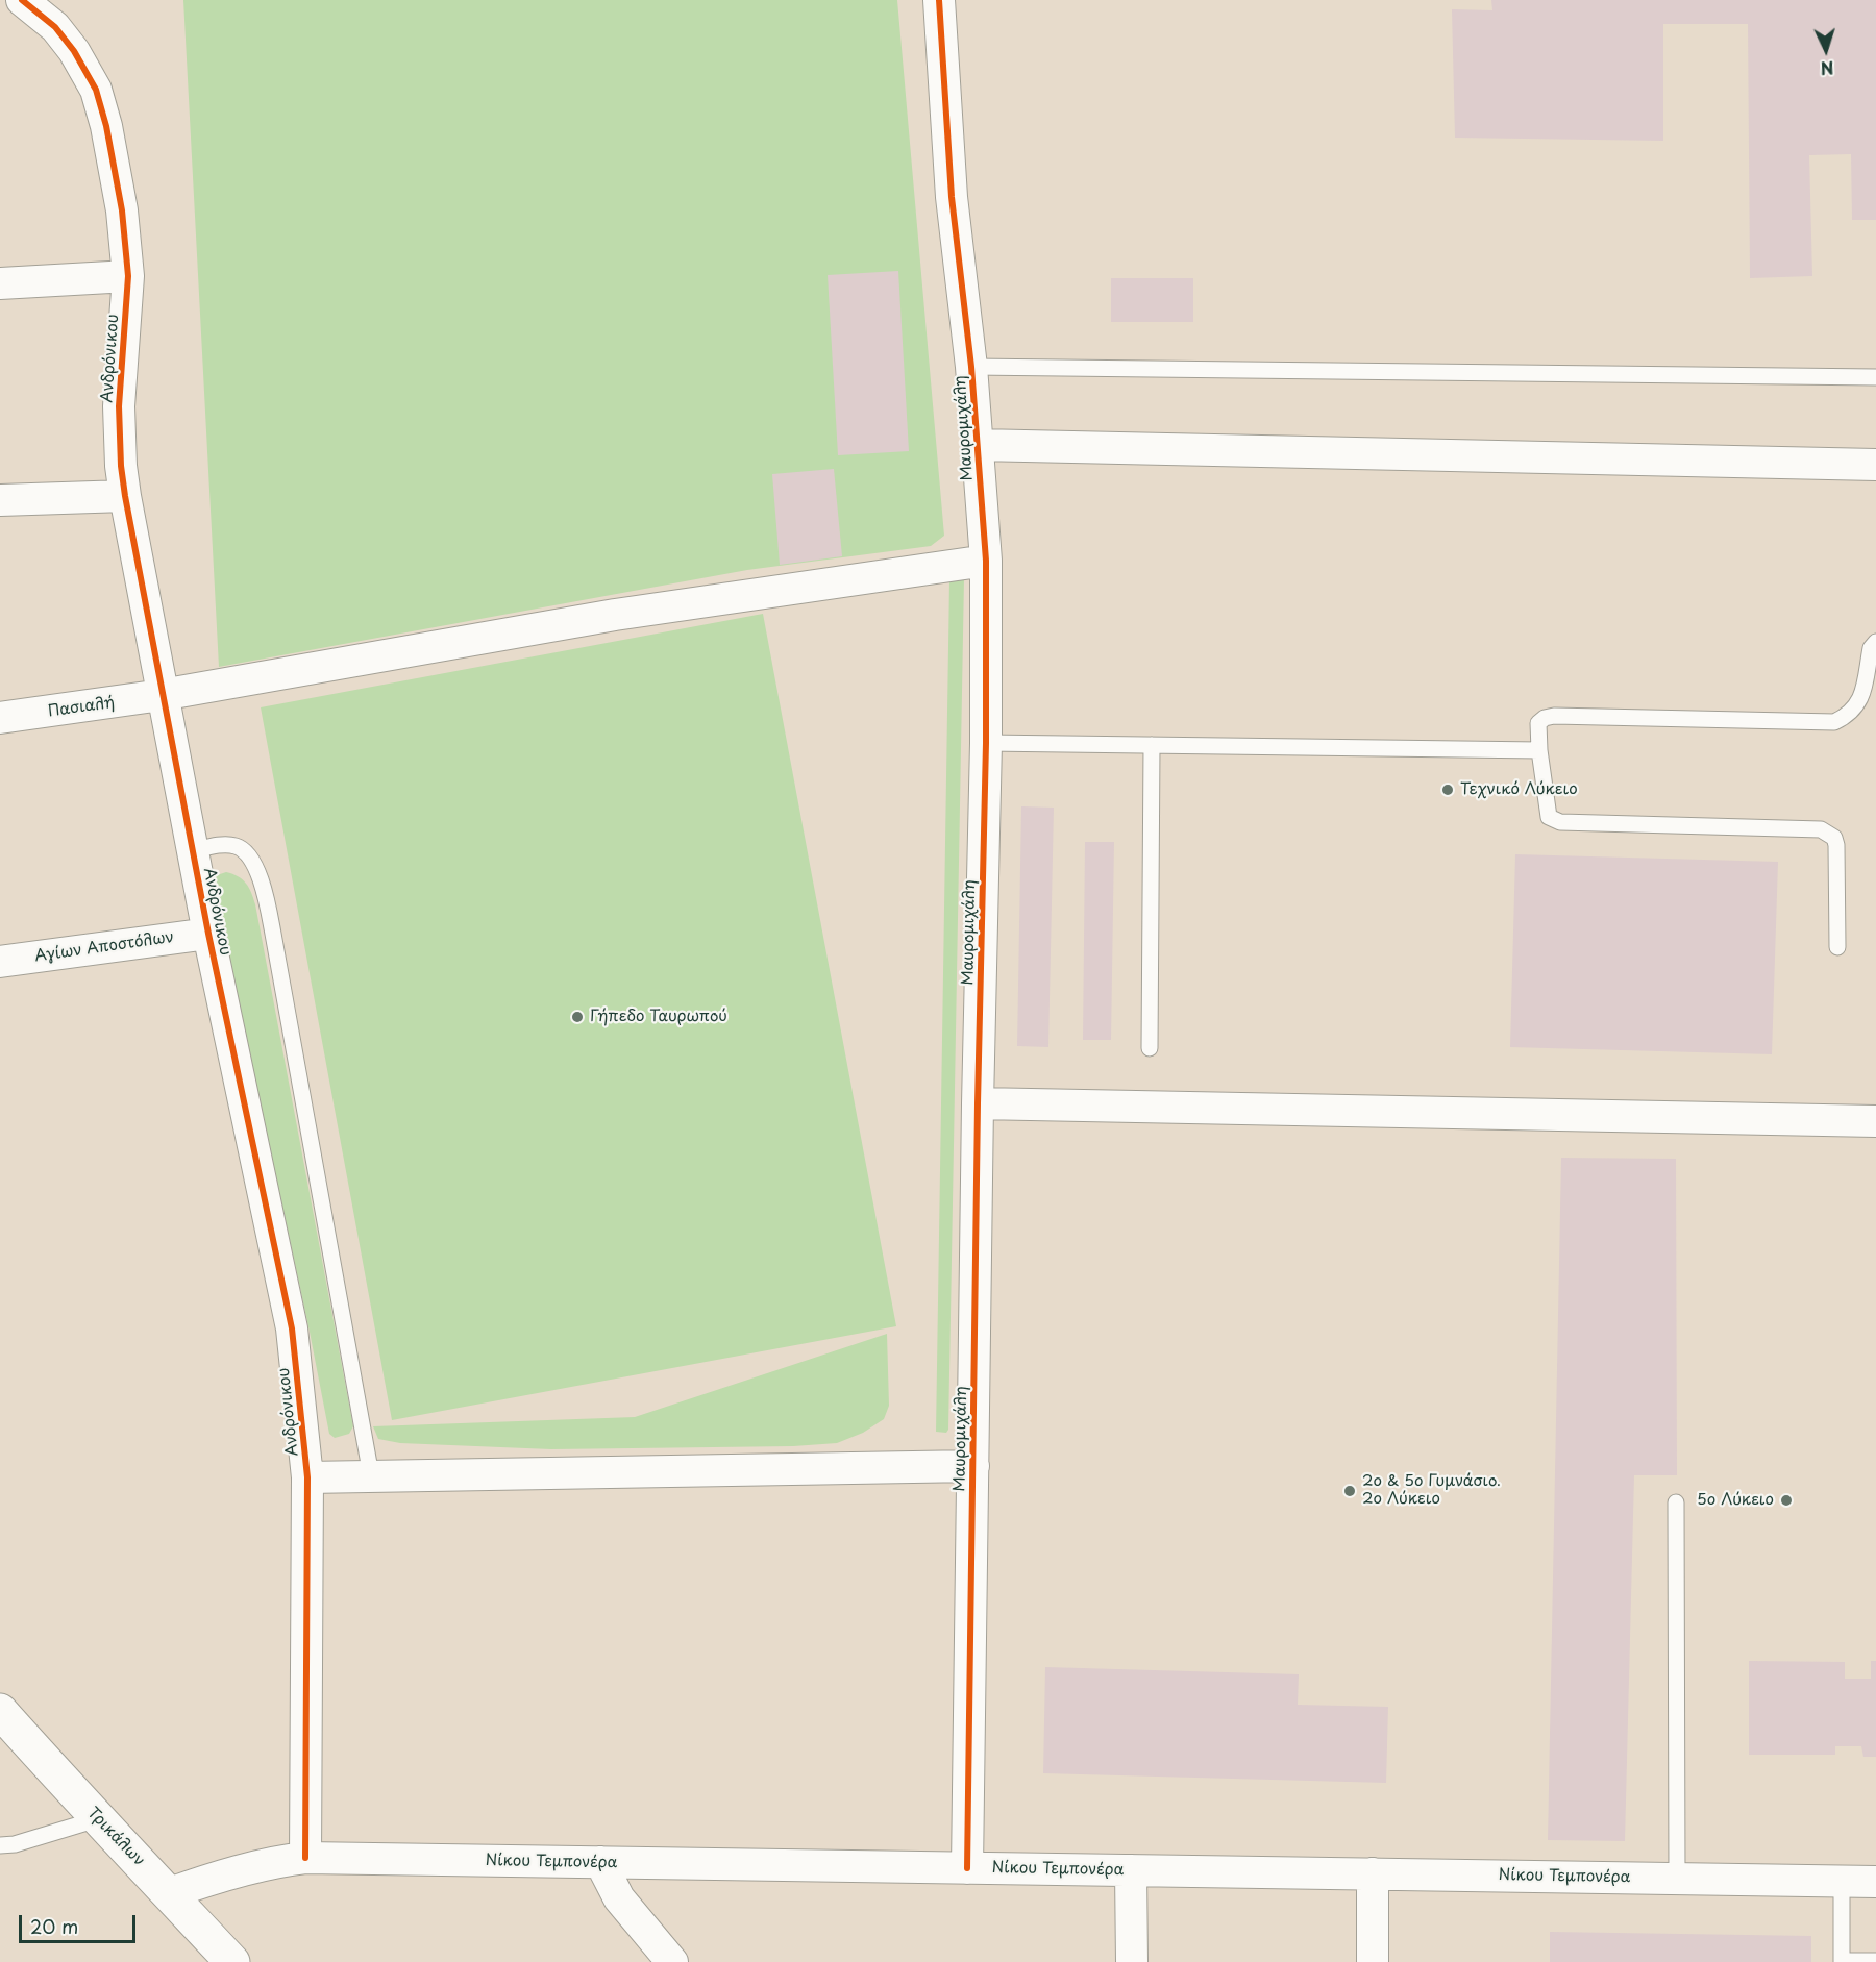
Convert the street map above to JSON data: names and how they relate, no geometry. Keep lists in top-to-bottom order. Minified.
{"streets":{"main road":["Τρικάλων"],"street":["Ανδρόνικου","Μαυρομιχάλη","Πασιαλή","Αγίων Αποστόλων","Νίκου Τεμπονέρα"]},"crossings":[["Ανδρόνικου","Πασιαλή"],["Ανδρόνικου","Αγίων Αποστόλων"],["Ανδρόνικου","Νίκου Τεμπονέρα"],["Μαυρομιχάλη","Πασιαλή"],["Μαυρομιχάλη","Νίκου Τεμπονέρα"],["Τρικάλων","Νίκου Τεμπονέρα"]],"places":["Τεχνικό Λύκειο","Γήπεδο Ταυρωπού","2ο & 5ο Γυμνάσιο. 2ο Λύκειο","5ο Λύκειο"],"scale_bar":"20 m","north":"bottom"}
